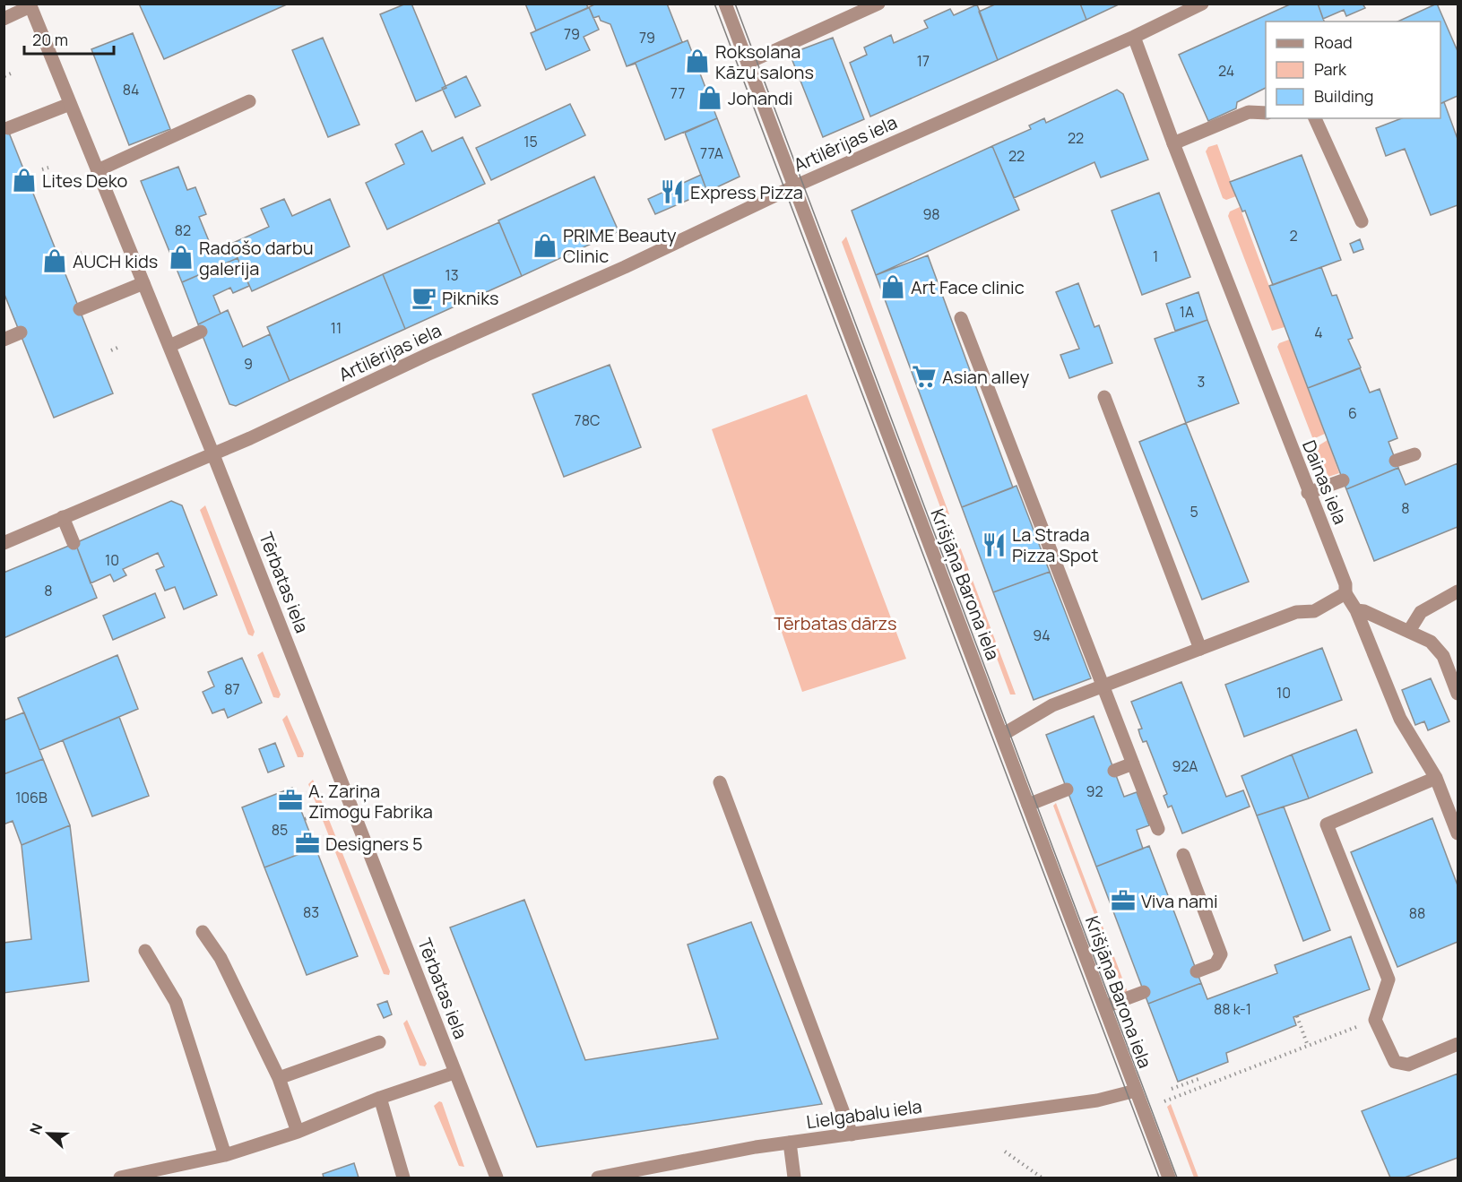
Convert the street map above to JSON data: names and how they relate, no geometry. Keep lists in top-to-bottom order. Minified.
{"streets":{"street":["Artilērijas iela","Dainas iela","Tērbatas iela","Krišjāņa Barona iela","Lielgabalu iela"]},"crossings":[["Artilērijas iela","Dainas iela"],["Artilērijas iela","Tērbatas iela"],["Artilērijas iela","Krišjāņa Barona iela"],["Krišjāņa Barona iela","Lielgabalu iela"]],"parks":["Tērbatas dārzs"],"places":{"shop":["Roksolana Kāzu salons","Johandi","Lites Deko","PRIME Beauty Clinic","Radošo darbu galerija","AUCH kids","Art Face clinic"],"restaurant":["Express Pizza","La Strada Pizza Spot"],"cafe":["Pikniks"],"supermarket":["Asian alley"],"office":["A. Zariņa Zīmogu Fabrika","Designers 5","Viva nami"]},"house_numbers":["79","79","17","24","84","77","22","15","77A","22","98","82","2","1","13","1A","11","4","9","3","6","78C","8","5","10","8","94","87","10","92A","92","106B","85","83","88","88 k-1"],"legend":["Road","Park","Building"],"scale_bar":"20 m","north":"left"}
